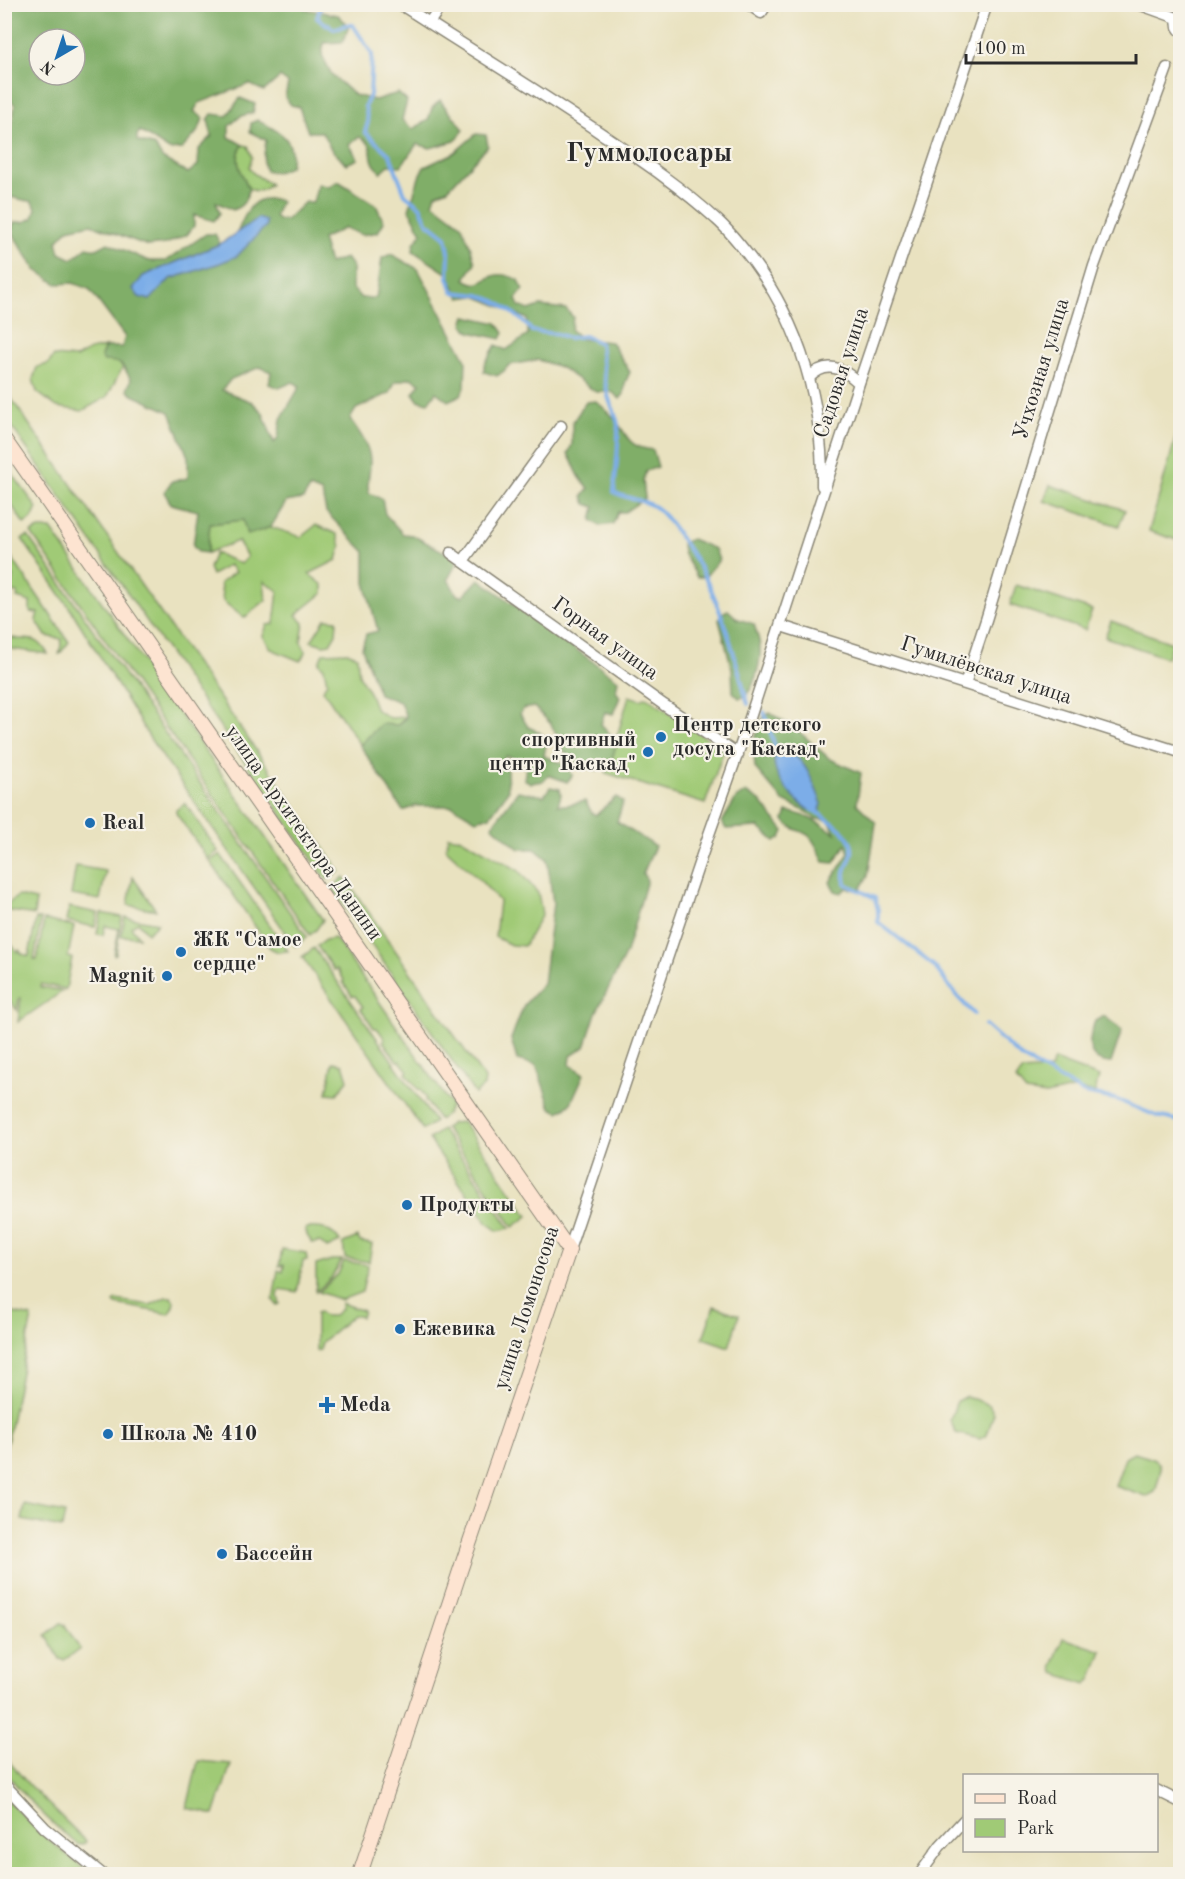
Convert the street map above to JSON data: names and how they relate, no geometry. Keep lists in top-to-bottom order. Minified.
{"streets":{"street":["Учхозная улица","Садовая улица","Горная улица","Гумилёвская улица","улица Архитектора Данини","улица Ломоносова"]},"crossings":[["Учхозная улица","Гумилёвская улица"],["Садовая улица","Горная улица"],["Садовая улица","Гумилёвская улица"],["Садовая улица","улица Ломоносова"],["Горная улица","улица Ломоносова"],["улица Архитектора Данини","улица Ломоносова"]],"districts":["Гуммолосары"],"places":{"other":["Центр детского досуга \"Каскад\"","спортивный центр \"Каскад\"","Real","ЖК \"Самое сердце\"","Magnit","Продукты","Ежевика","Школа № 410","Бассейн"],"health":["Meda"]},"legend":["Road","Park"],"scale_bar":"100 m","north":"bottom left"}
